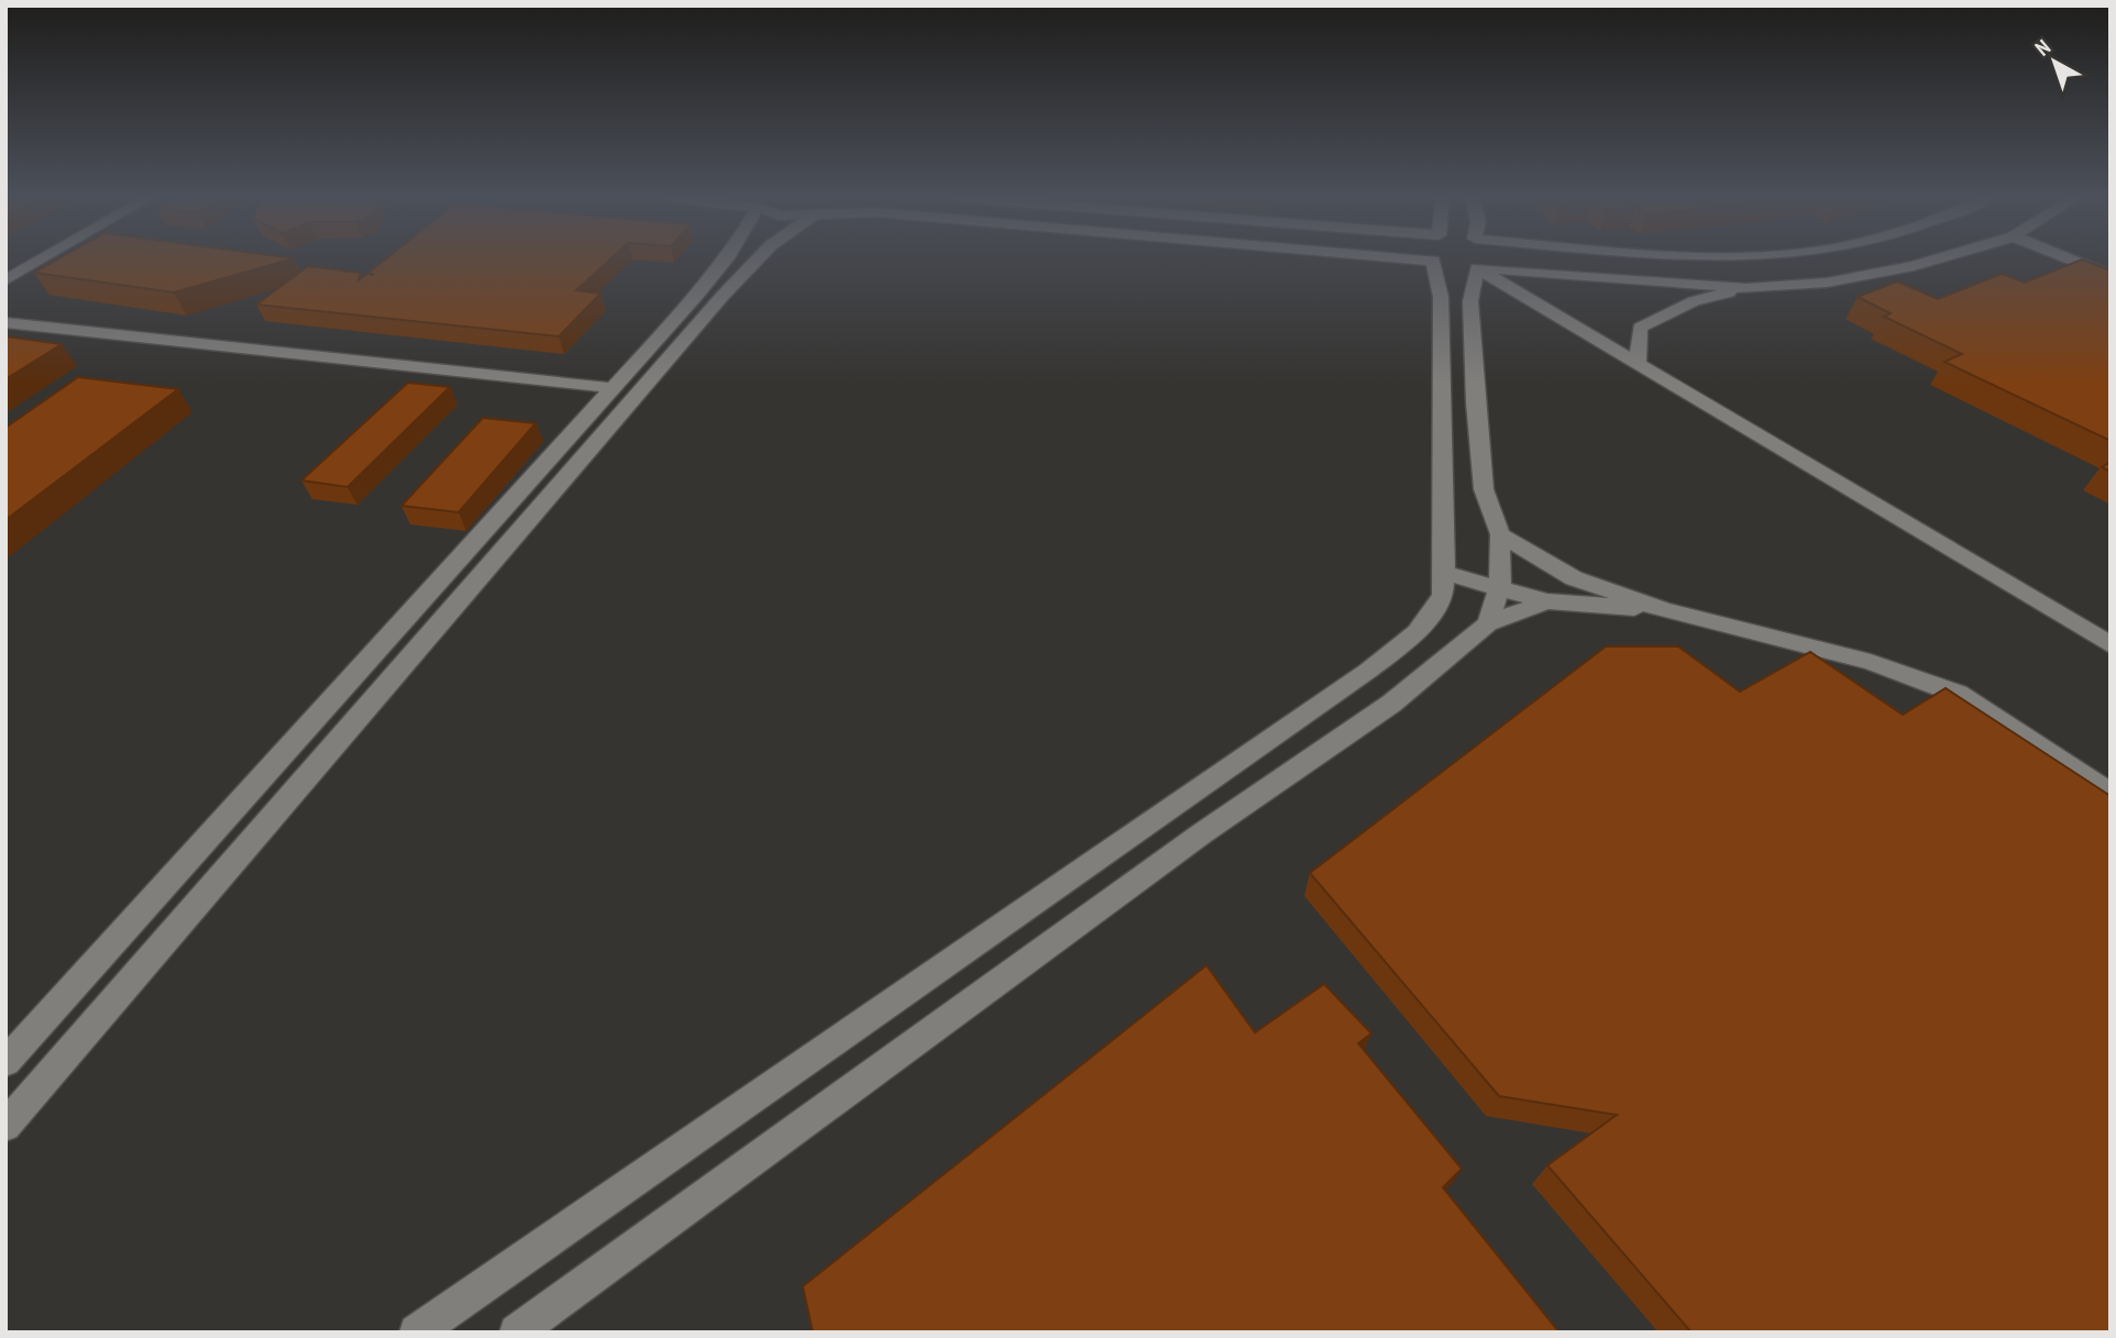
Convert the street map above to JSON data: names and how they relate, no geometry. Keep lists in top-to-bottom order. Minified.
{"north":"top left"}
